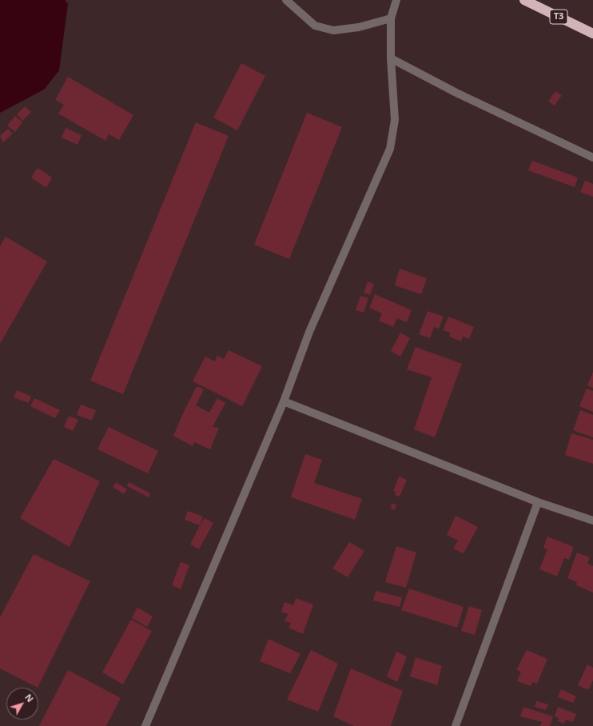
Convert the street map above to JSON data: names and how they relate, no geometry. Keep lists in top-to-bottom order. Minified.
{"streets":{"highway":["T3"]},"north":"top right"}
